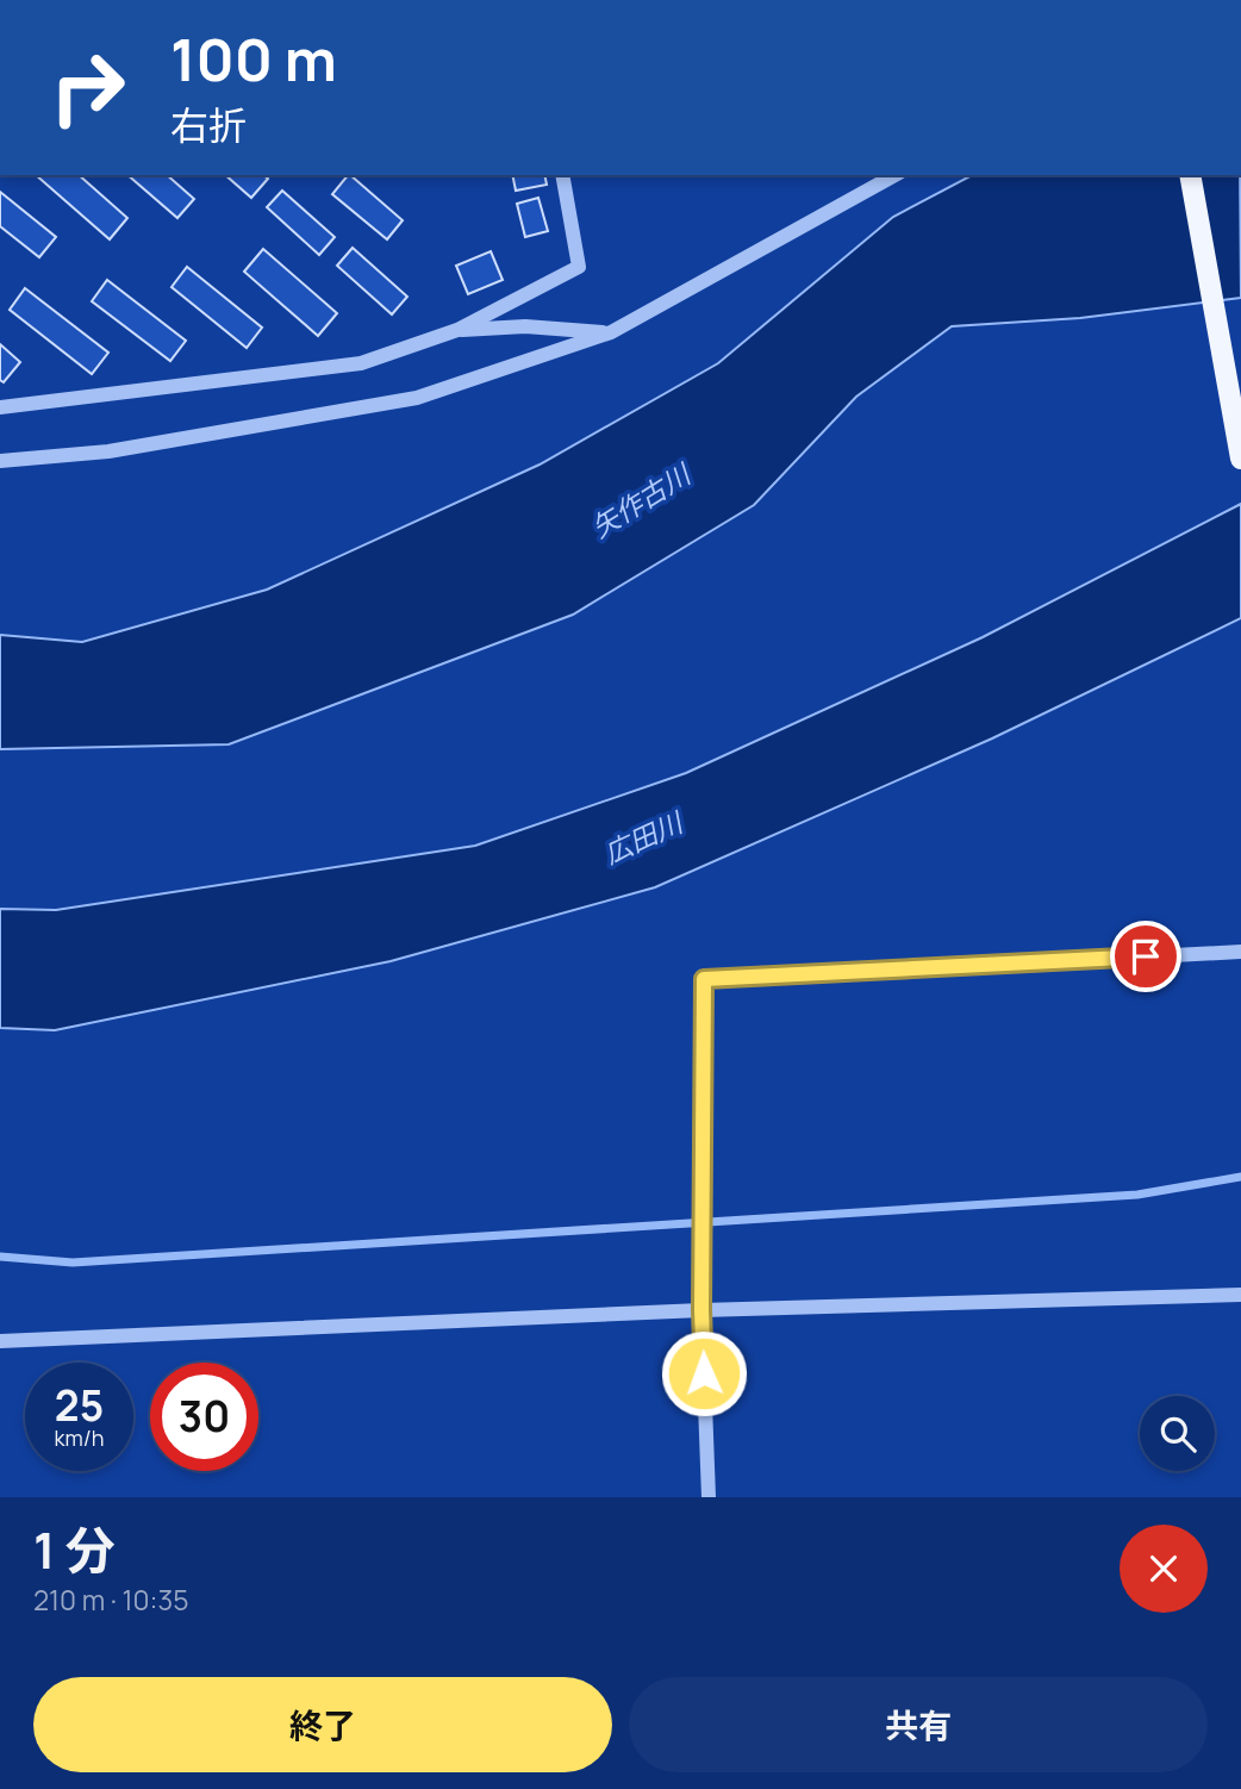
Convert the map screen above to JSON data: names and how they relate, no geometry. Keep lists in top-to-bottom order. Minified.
{"water":["矢作古川","広田川"],"page":{"turn":["100 m","右折"],"speed":"25 km/h","limit":"30","heading":["1 分","210 m · 10:35"],"buttons":["終了","共有"]}}
